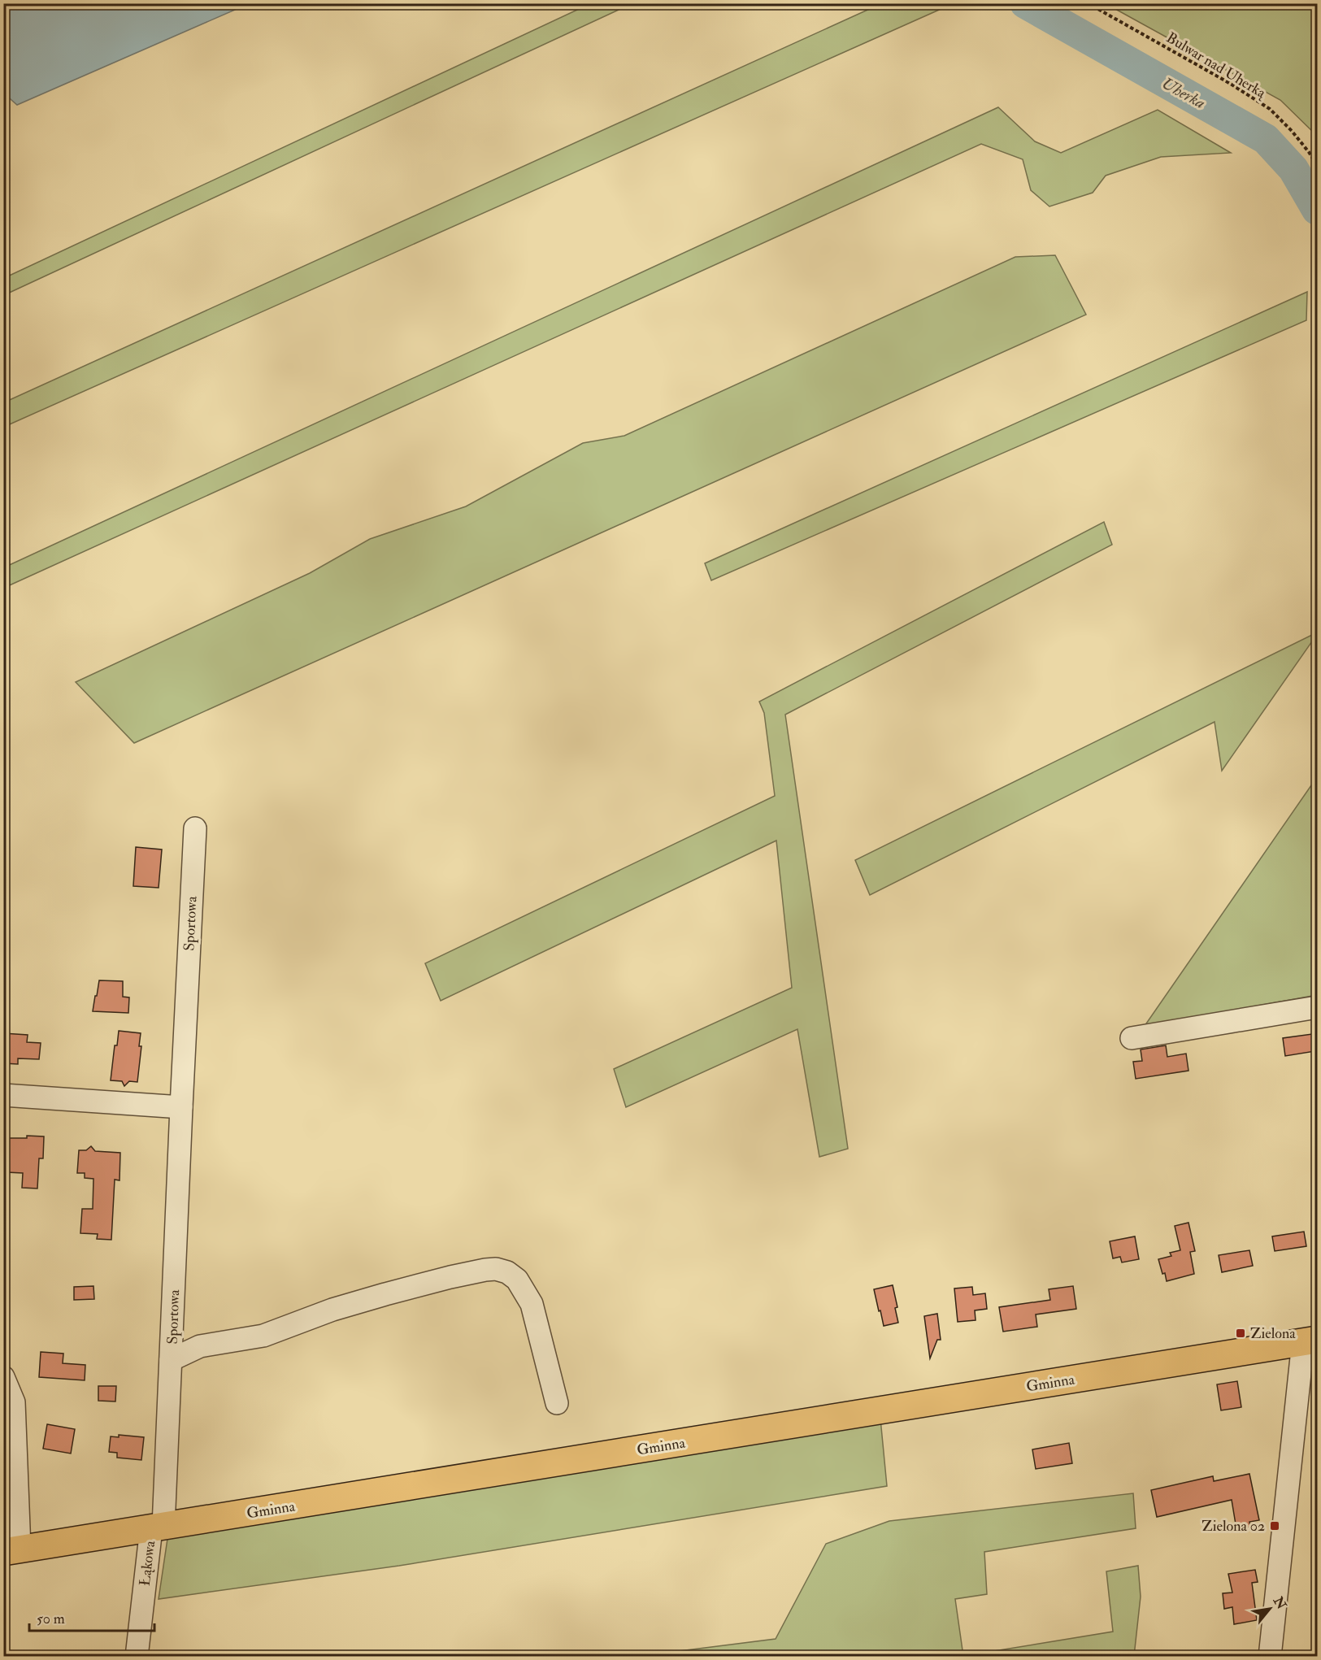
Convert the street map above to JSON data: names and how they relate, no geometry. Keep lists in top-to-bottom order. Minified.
{"streets":{"main road":["Gminna"],"street":["Sportowa","Łąkowa"],"path":["Bulwar nad Uherką"]},"crossings":[["Sportowa","Gminna"],["Sportowa","Łąkowa"],["Gminna","Łąkowa"]],"water":["Uherka"],"places":{"transit":["Zielona","Zielona 02"]},"scale_bar":"50 m","north":"top right"}
